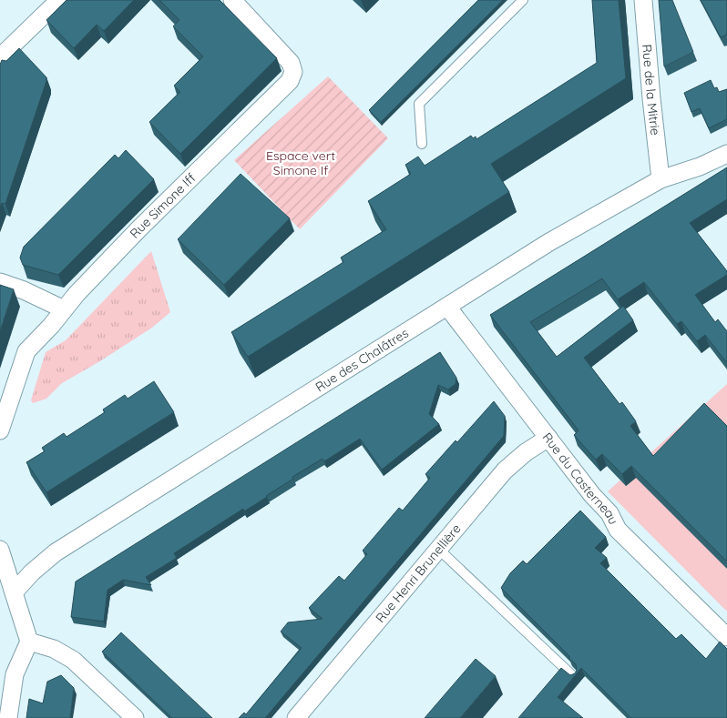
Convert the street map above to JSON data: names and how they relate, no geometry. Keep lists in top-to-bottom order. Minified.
{"streets":{"street":["Rue de la Mitrie","Rue Simone Iff","Rue des Chalâtres","Rue du Casterneau","Rue Henri Brunellière"]},"crossings":[["Rue de la Mitrie","Rue des Chalâtres"],["Rue des Chalâtres","Rue du Casterneau"],["Rue du Casterneau","Rue Henri Brunellière"]],"parks":["Espace vert Simone If"]}
